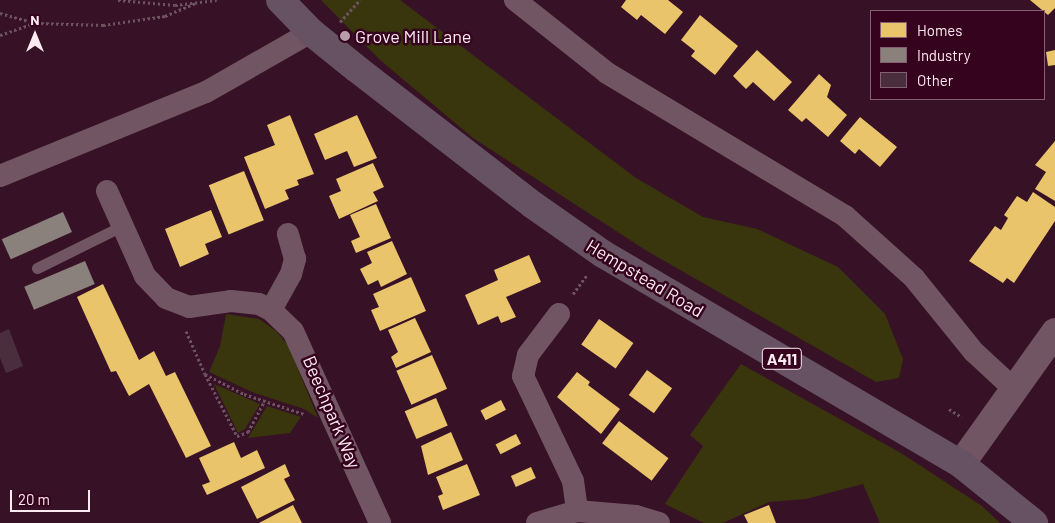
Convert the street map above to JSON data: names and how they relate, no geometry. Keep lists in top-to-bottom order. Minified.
{"streets":{"main road":["Hempstead Road","A411"],"street":["Beechpark Way"]},"places":["Grove Mill Lane"],"legend":["Homes","Industry","Other"],"scale_bar":"20 m","north":"top"}
